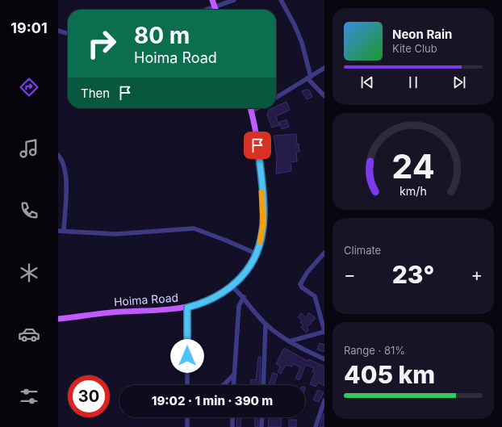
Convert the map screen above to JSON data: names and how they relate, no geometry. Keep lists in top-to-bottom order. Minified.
{"streets":{"main road":["Hoima Road"]},"page":{"tabs":"19:01","turn":["80 m","Hoima Road"],"song":["Neon Rain","Kite Club"],"then":"Then","tile":["Climate",["Range · 81%","405 km"]],"heat":["−","23°","+"],"limit":"30","trip":"19:02 · 1 min · 390 m","gauge":["24","km/h"]}}
